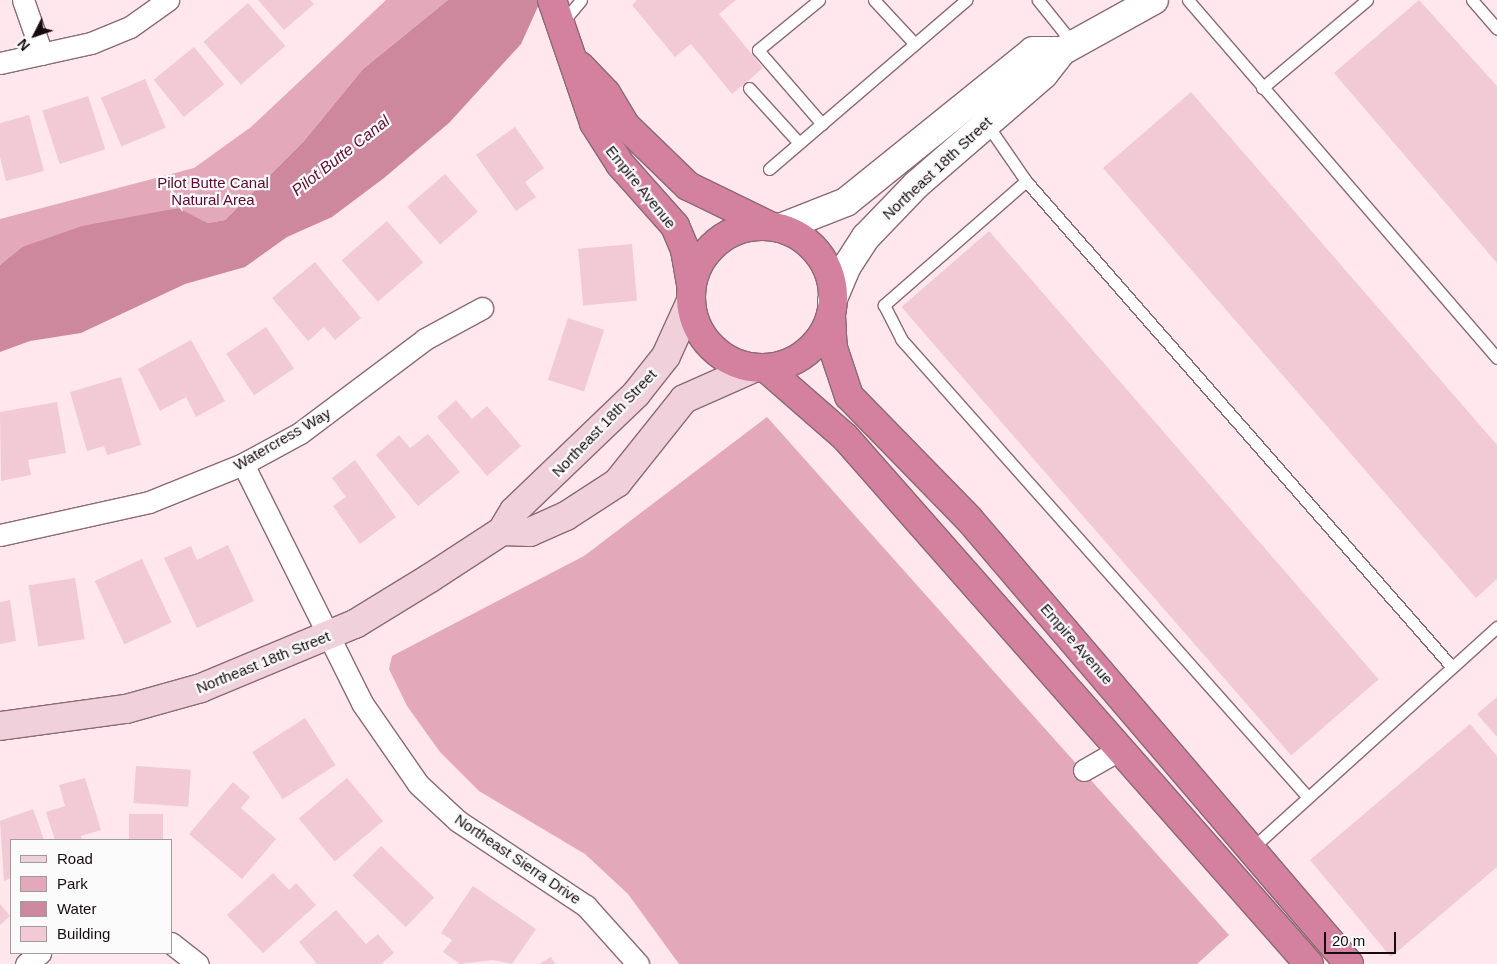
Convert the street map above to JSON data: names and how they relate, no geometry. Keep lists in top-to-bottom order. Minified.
{"streets":{"highway":["Empire Avenue"],"main road":["Northeast 18th Street"],"street":["Watercress Way","Northeast Sierra Drive"]},"crossings":[["Northeast 18th Street","Empire Avenue"],["Northeast 18th Street","Northeast Sierra Drive"],["Watercress Way","Northeast Sierra Drive"]],"water":["Pilot Butte Canal"],"parks":["Pilot Butte Canal Natural Area"],"legend":["Road","Park","Water","Building"],"scale_bar":"20 m","north":"bottom left"}
